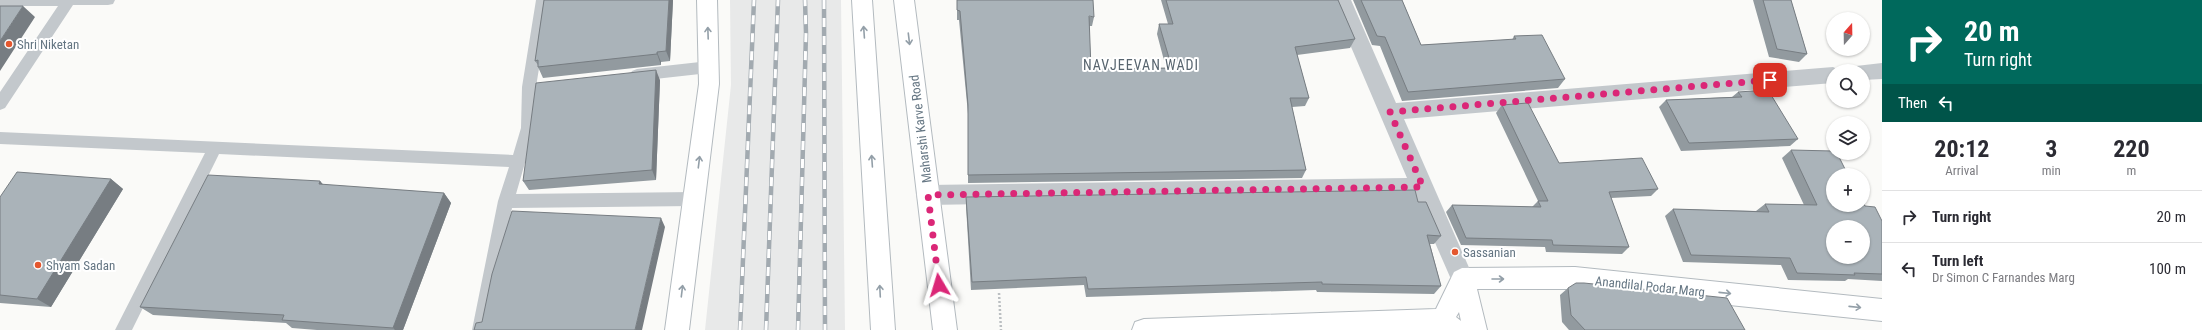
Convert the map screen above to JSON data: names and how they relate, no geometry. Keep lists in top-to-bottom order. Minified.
{"streets":{"street":["Maharshi Karve Road","Anandilal Podar Marg"]},"districts":["NAVJEEVAN WADI"],"places":["Shri Niketan","Sassanian","Shyam Sadan"],"north":"top","page":{"turn":["20 m","Turn right"],"map_buttons":["+","−"],"then":"Then","eta":["20:12","Arrival","3","min","220","m"],"list":[{"name":"Turn right","value":"20 m"},{"name":"Turn left","note":"Dr Simon C Farnandes Marg","value":"100 m"}]}}
